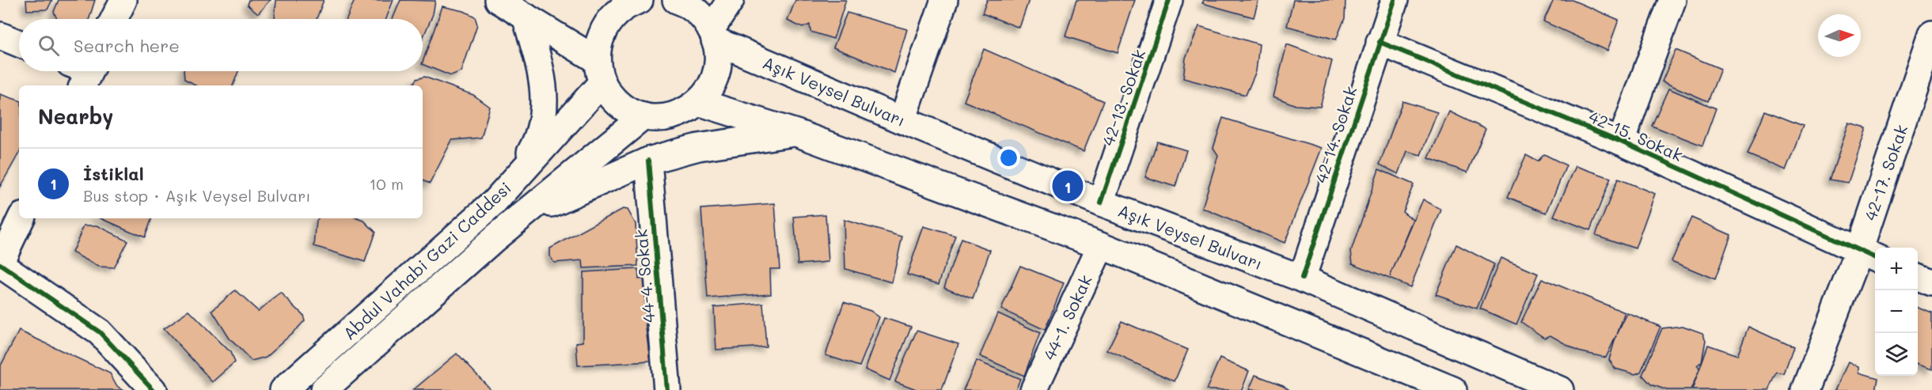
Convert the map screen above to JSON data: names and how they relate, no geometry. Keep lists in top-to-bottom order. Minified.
{"streets":{"main road":["Aşık Veysel Bulvarı","42-13. Sokak","42-14. Sokak","42-15. Sokak","42-17. Sokak","Abdul Vahabi Gazi Caddesi","44-4. Sokak","44-1. Sokak"]},"crossings":[["Aşık Veysel Bulvarı","42-13. Sokak"],["Aşık Veysel Bulvarı","42-14. Sokak"],["42-14. Sokak","42-15. Sokak"],["42-15. Sokak","42-17. Sokak"]],"north":"right","page":{"search":"Search here","heading":"Nearby","list":[{"mark":"1","name":"İstiklal","note":"Bus stop · Aşık Veysel Bulvarı","value":"10 m"}],"pins":"1","map_buttons":["+","−"]}}
